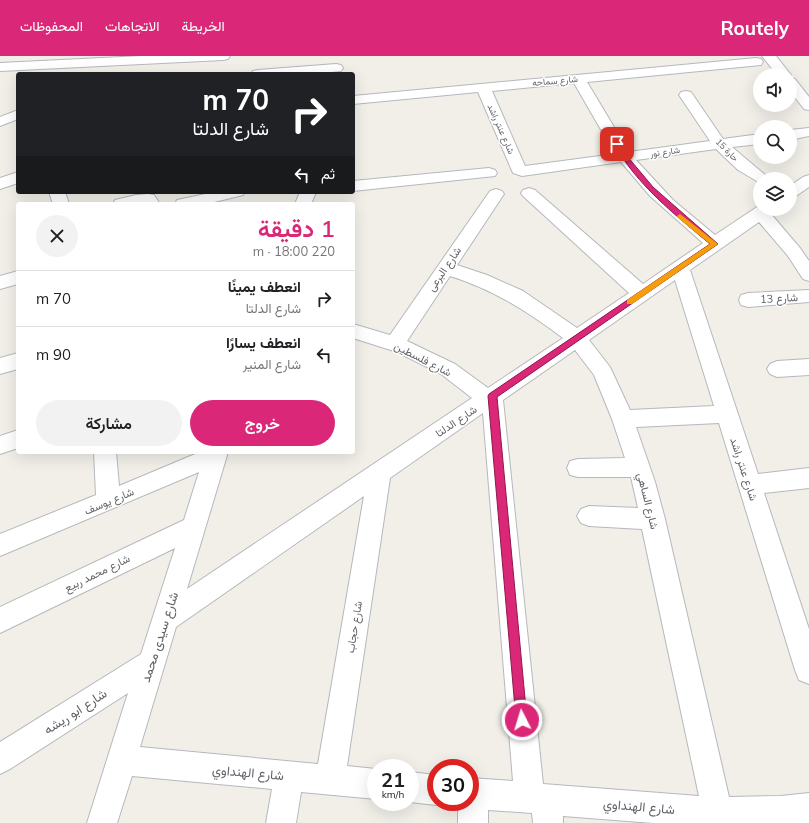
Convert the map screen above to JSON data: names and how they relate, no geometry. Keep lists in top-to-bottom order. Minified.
{"streets":{"street":["شارع سماحه","شارع عنتر راشد","حارة 15","شارع نور","شارع البرعى","شارع 13","شارع فلسطين","شارع الدلتا","شارع يوسف","شارع الساهي","شارع محمد ربيع","شارع حجاب","شارع سيدى محمد","شارع ابو ريشه","شارع الهنداوي"]},"crossings":[["شارع سماحه","شارع عنتر راشد"],["شارع عنتر راشد","شارع نور"],["شارع عنتر راشد","شارع البرعى"],["شارع عنتر راشد","شارع الدلتا"],["حارة 15","شارع نور"],["شارع البرعى","شارع فلسطين"],["شارع البرعى","شارع الساهي"],["شارع فلسطين","شارع الدلتا"],["شارع الدلتا","شارع الساهي"],["شارع الدلتا","شارع حجاب"],["شارع الدلتا","شارع سيدى محمد"],["شارع الساهي","شارع الهنداوي"],["شارع محمد ربيع","شارع سيدى محمد"],["شارع حجاب","شارع الهنداوي"],["شارع سيدى محمد","شارع ابو ريشه"],["شارع سيدى محمد","شارع الهنداوي"]],"page":{"header":"Routely","nav":["الخريطة","الاتجاهات","المحفوظات"],"turn":["70 m","شارع الدلتا"],"then":"ثم","heading":["1 دقيقة","220 m · 18:00"],"list":[{"name":"انعطف يمينًا","note":"شارع الدلتا","value":"70 m"},{"name":"انعطف يسارًا","note":"شارع المنير","value":"90 m"}],"buttons":["خروج","مشاركة"],"speed":"21 km/h","limit":"30"}}
